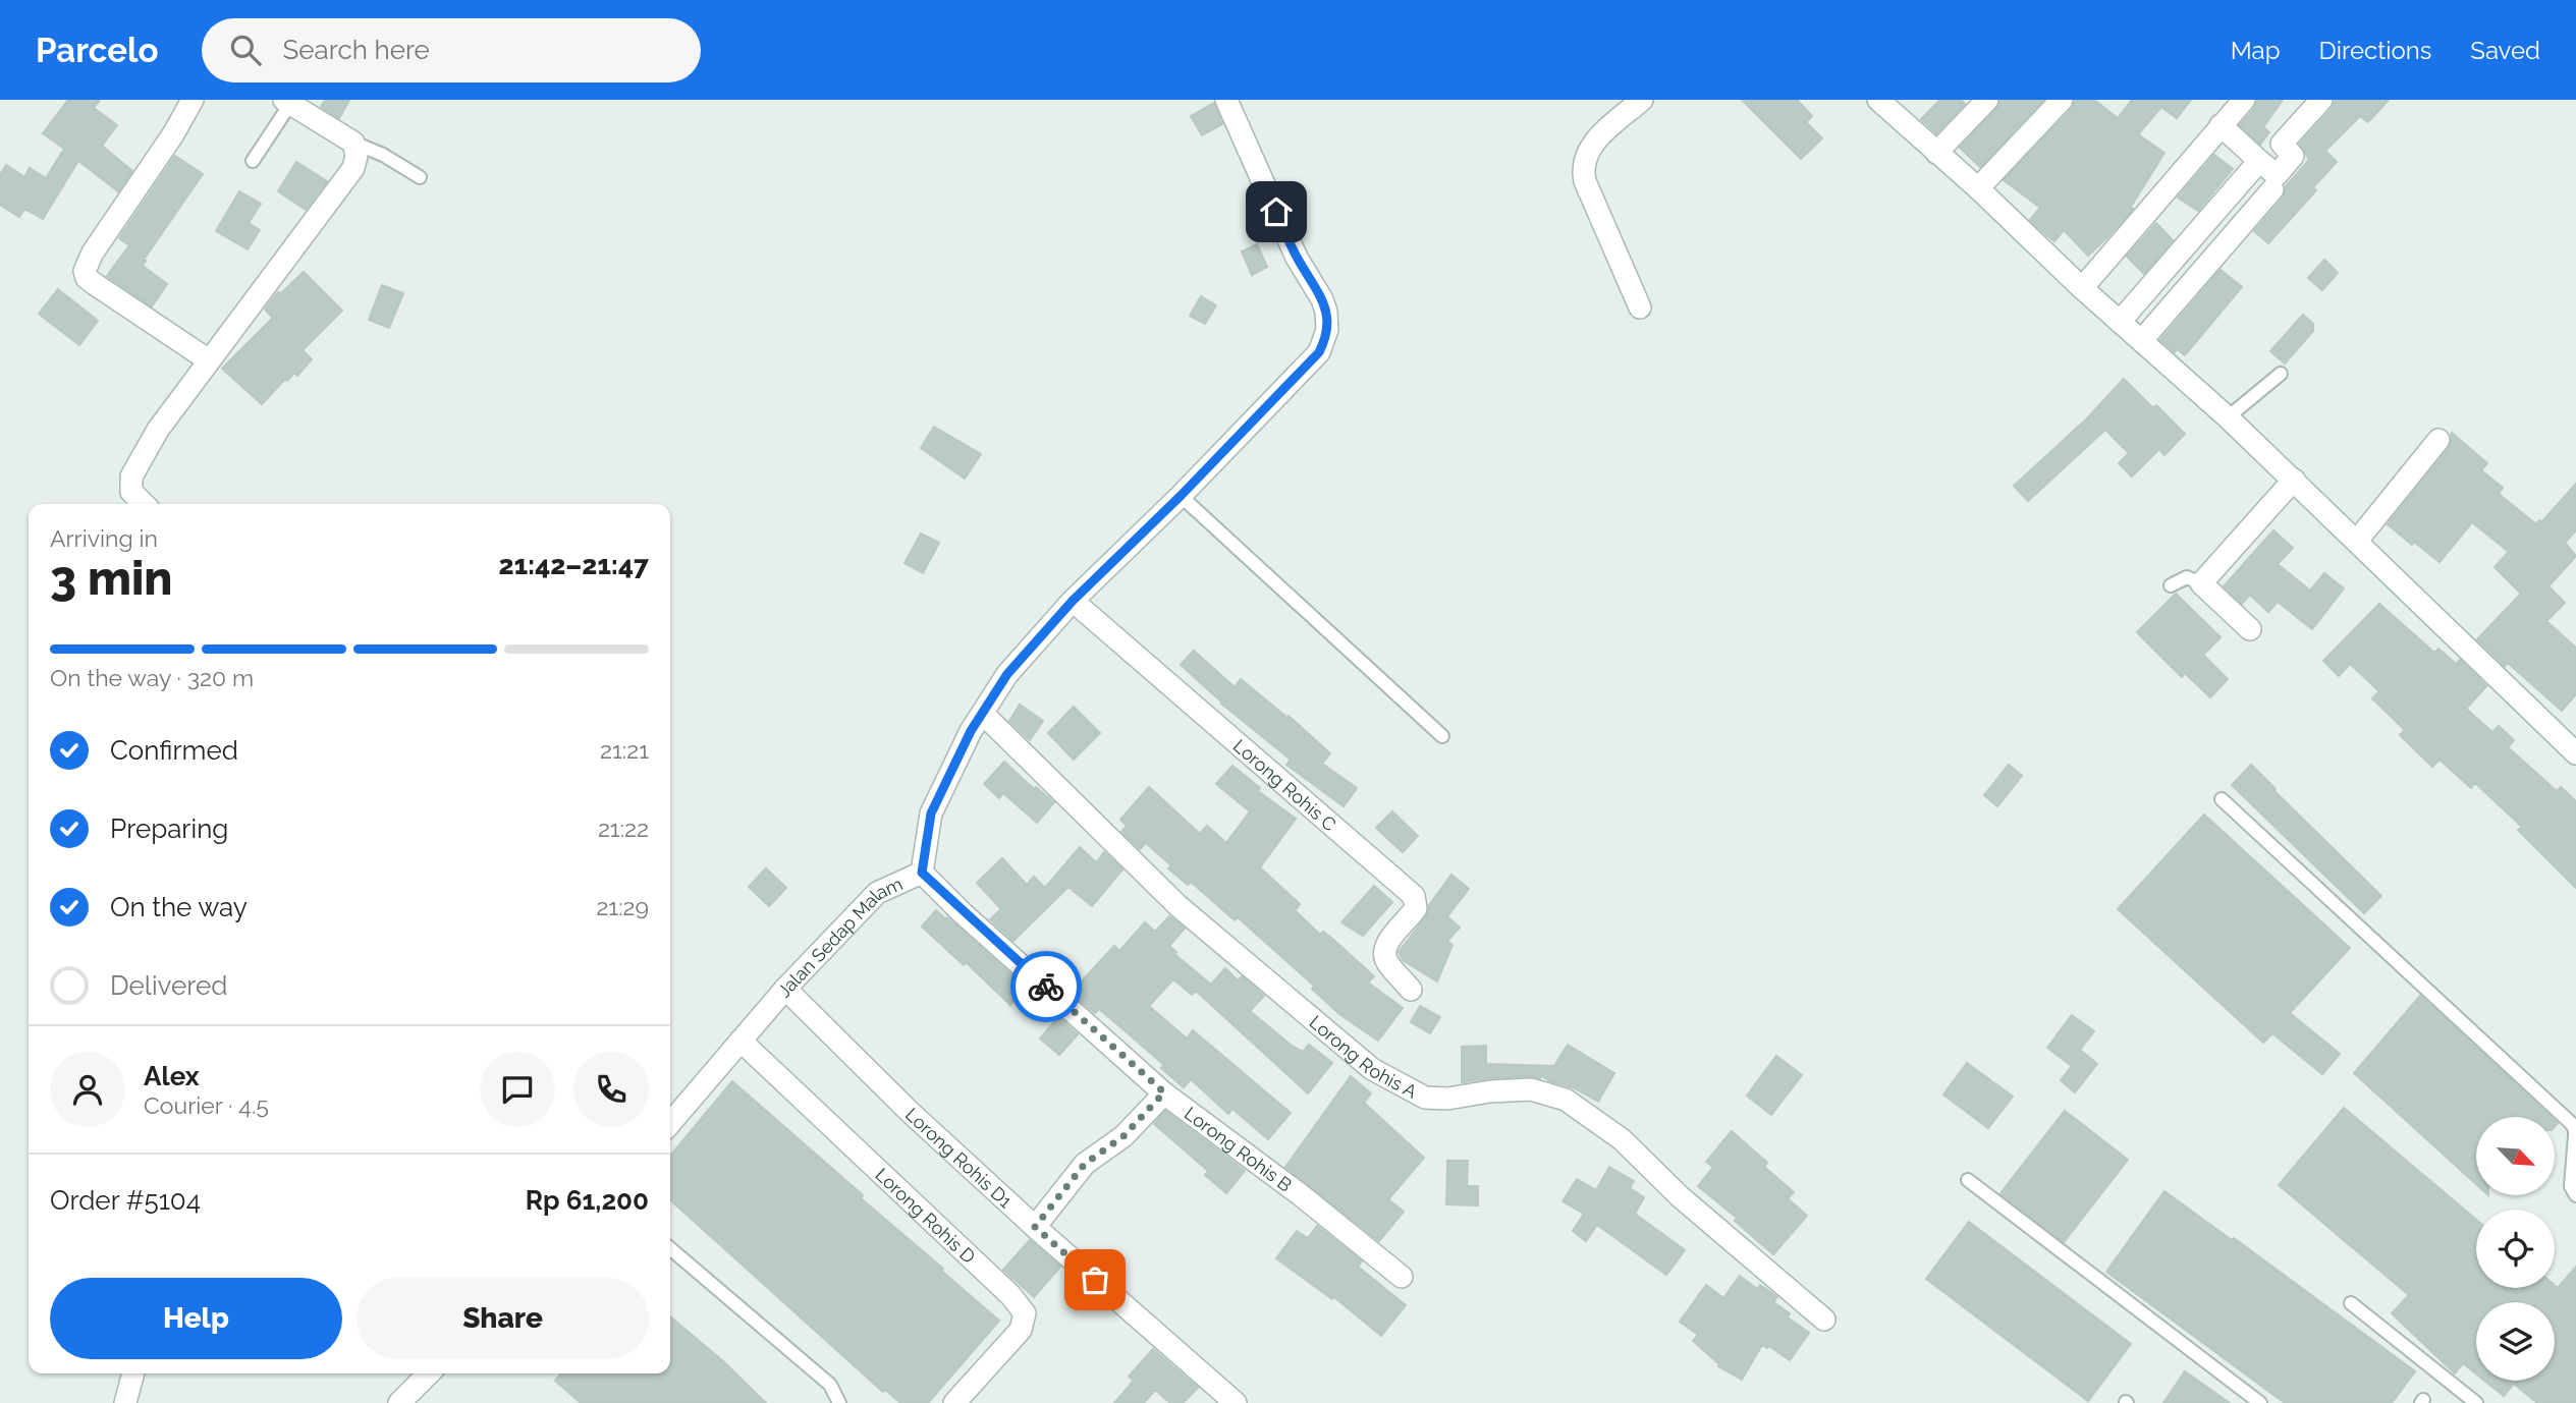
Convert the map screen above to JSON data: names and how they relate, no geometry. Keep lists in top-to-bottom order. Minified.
{"streets":{"street":["Lorong Rohis C","Jalan Sedap Malam","Lorong Rohis A","Lorong Rohis B","Lorong Rohis D1","Lorong Rohis D"]},"crossings":[["Lorong Rohis C","Jalan Sedap Malam"],["Jalan Sedap Malam","Lorong Rohis A"],["Jalan Sedap Malam","Lorong Rohis B"],["Jalan Sedap Malam","Lorong Rohis D1"],["Jalan Sedap Malam","Lorong Rohis D"]],"north":"bottom right","page":{"header":"Parcelo","search":"Search here","nav":["Map","Directions","Saved"],"heading":["3 min","Arriving in","21:42–21:47"],"panel":["Alex","Courier · 4.5","Order #5104","Rp 61,200"],"bar":"On the way · 320 m","list":[["Confirmed","21:21"],["Preparing","21:22"],["On the way","21:29"],"Delivered"],"buttons":["Help","Share"]}}
